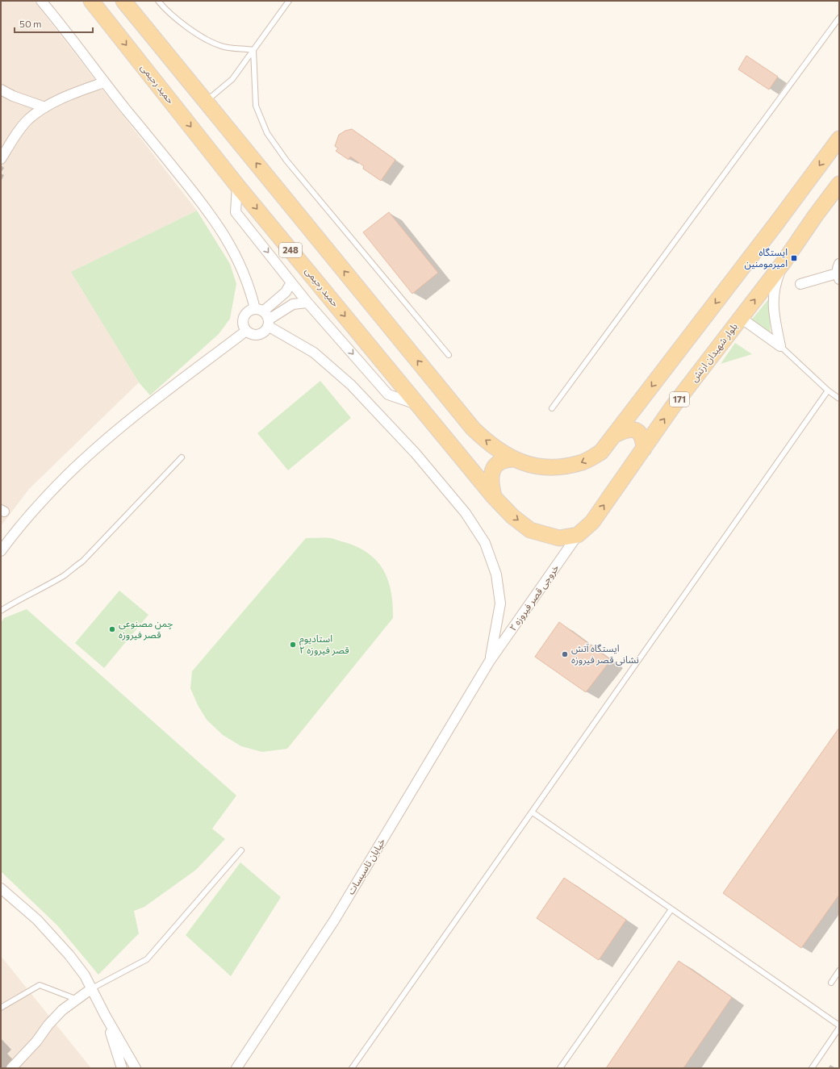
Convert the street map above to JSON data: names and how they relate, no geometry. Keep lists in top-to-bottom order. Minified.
{"streets":{"main road":["حمید رحیمی","248","بلوار شهیدان ارتش","171"],"street":["خروجی قصر فیروزه ۲","خیابان تاسیسات"]},"crossings":[["بلوار شهیدان ارتش","خروجی قصر فیروزه ۲"],["خروجی قصر فیروزه ۲","خیابان تاسیسات"]],"places":{"transit":["ایستگاه امیرمومنین"],"other":["چمن مصنوعی قصر فیروزه","استادیوم قصر فیروزه ۲","ایستگاه آتش نشانی قصر فیروزه"]},"scale_bar":"50 m"}
